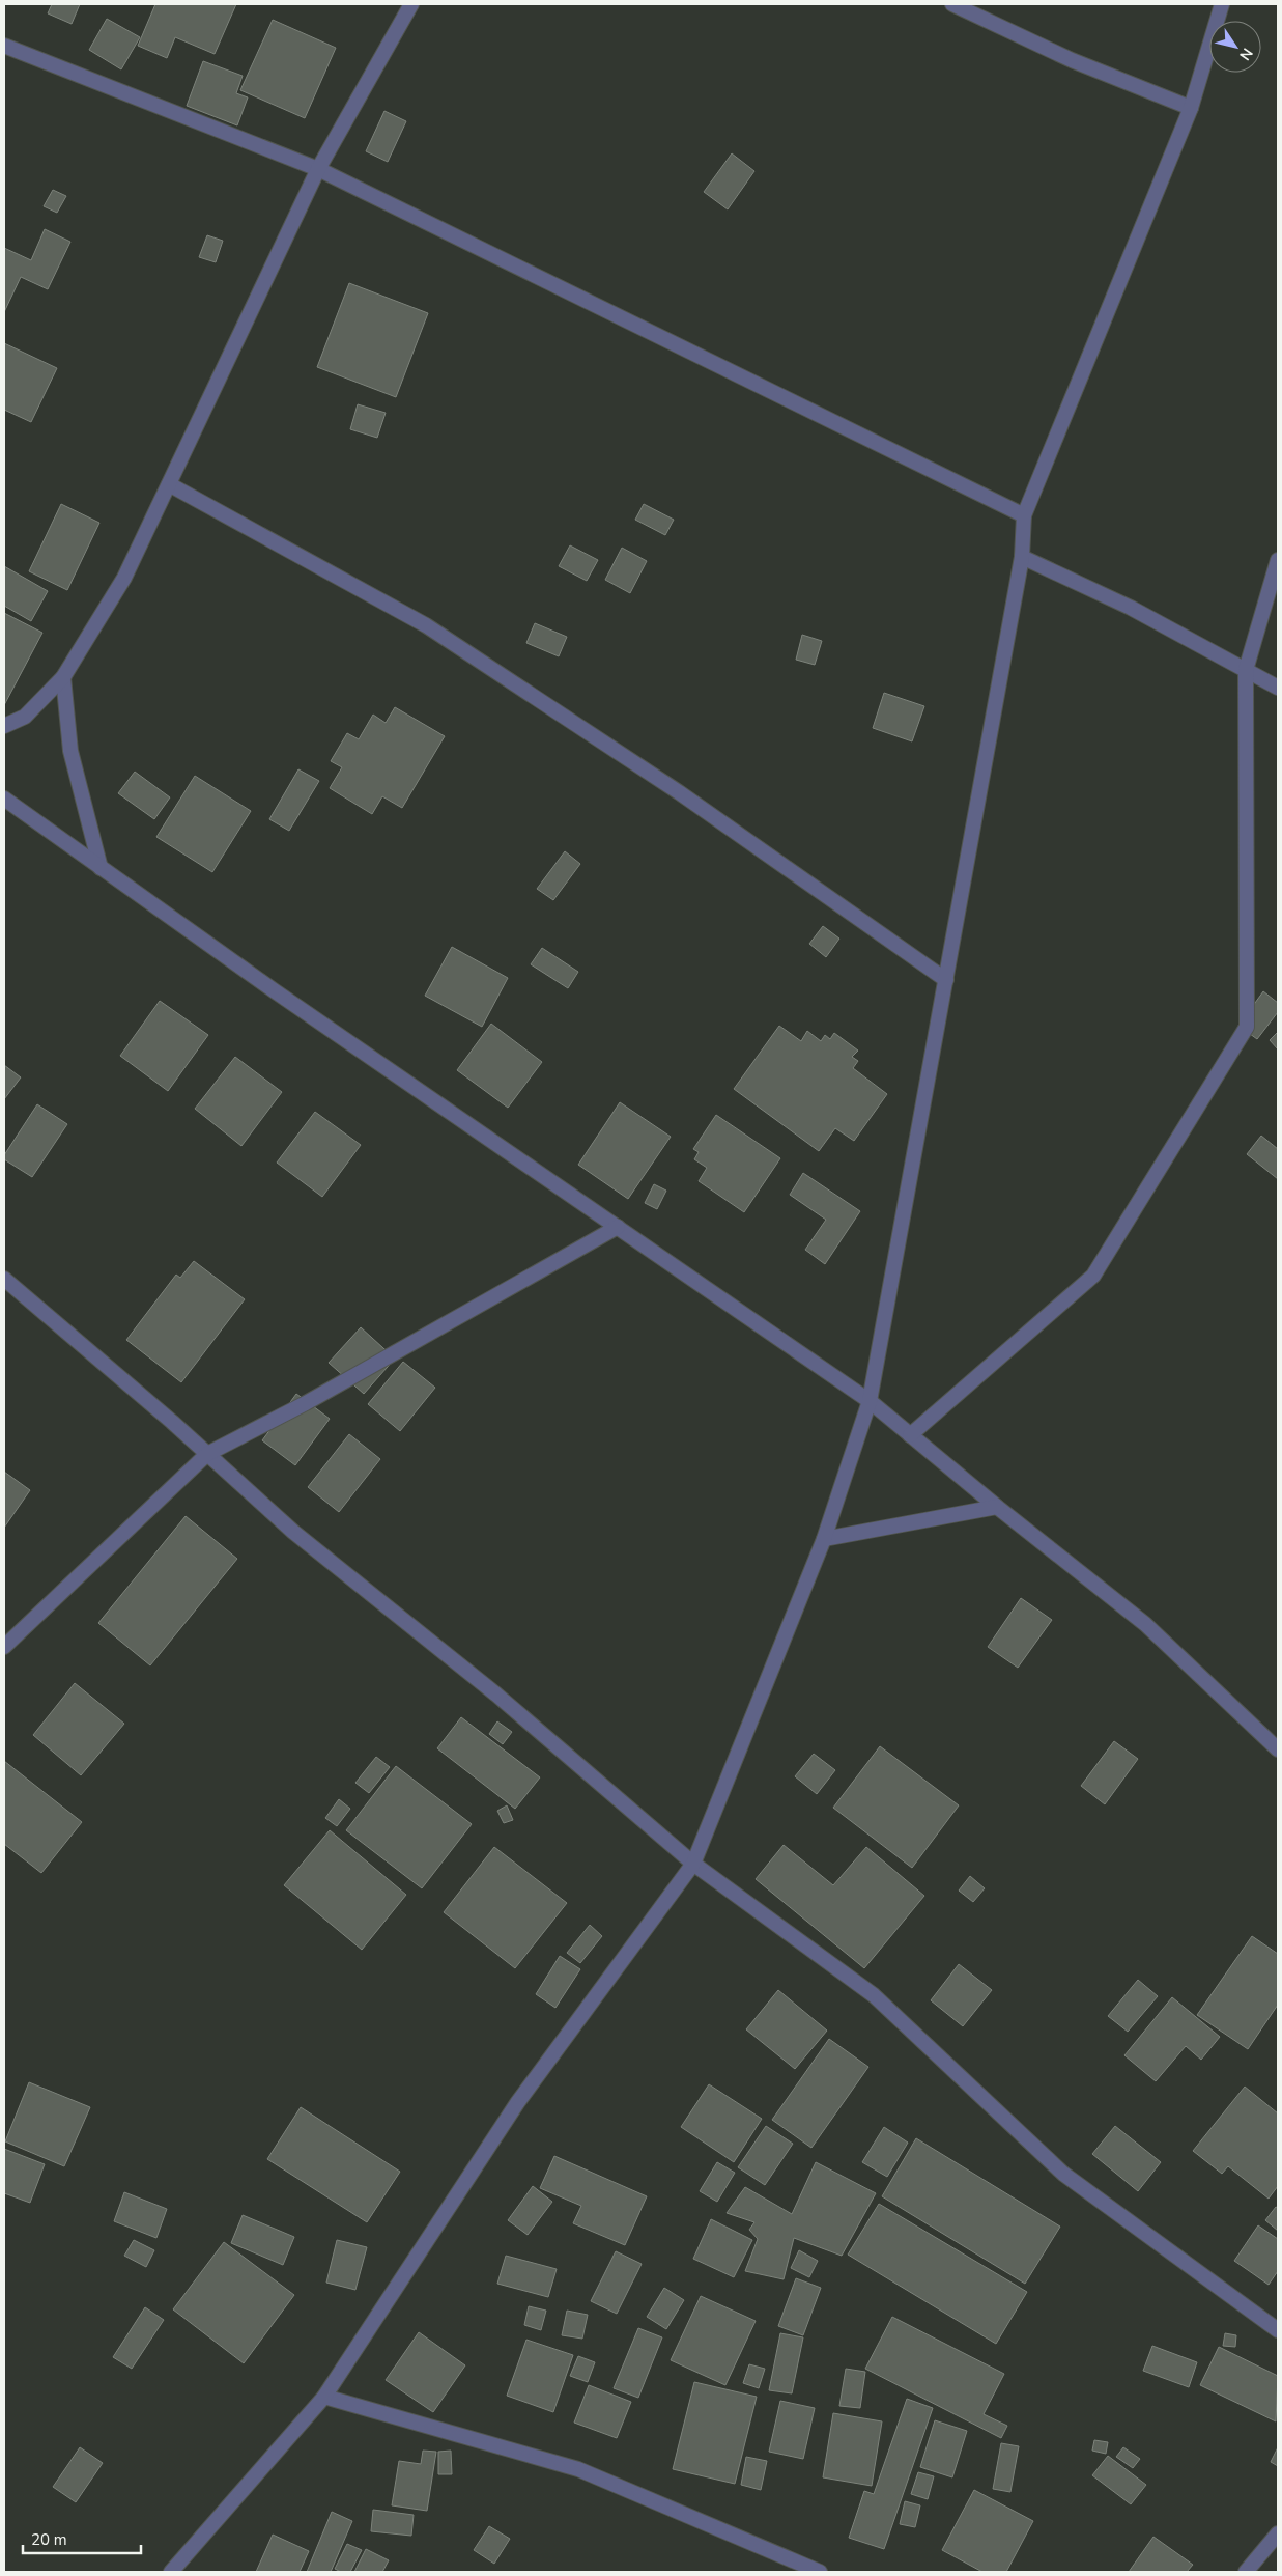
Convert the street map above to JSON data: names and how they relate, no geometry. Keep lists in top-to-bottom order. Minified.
{"scale_bar":"20 m","north":"bottom right"}
